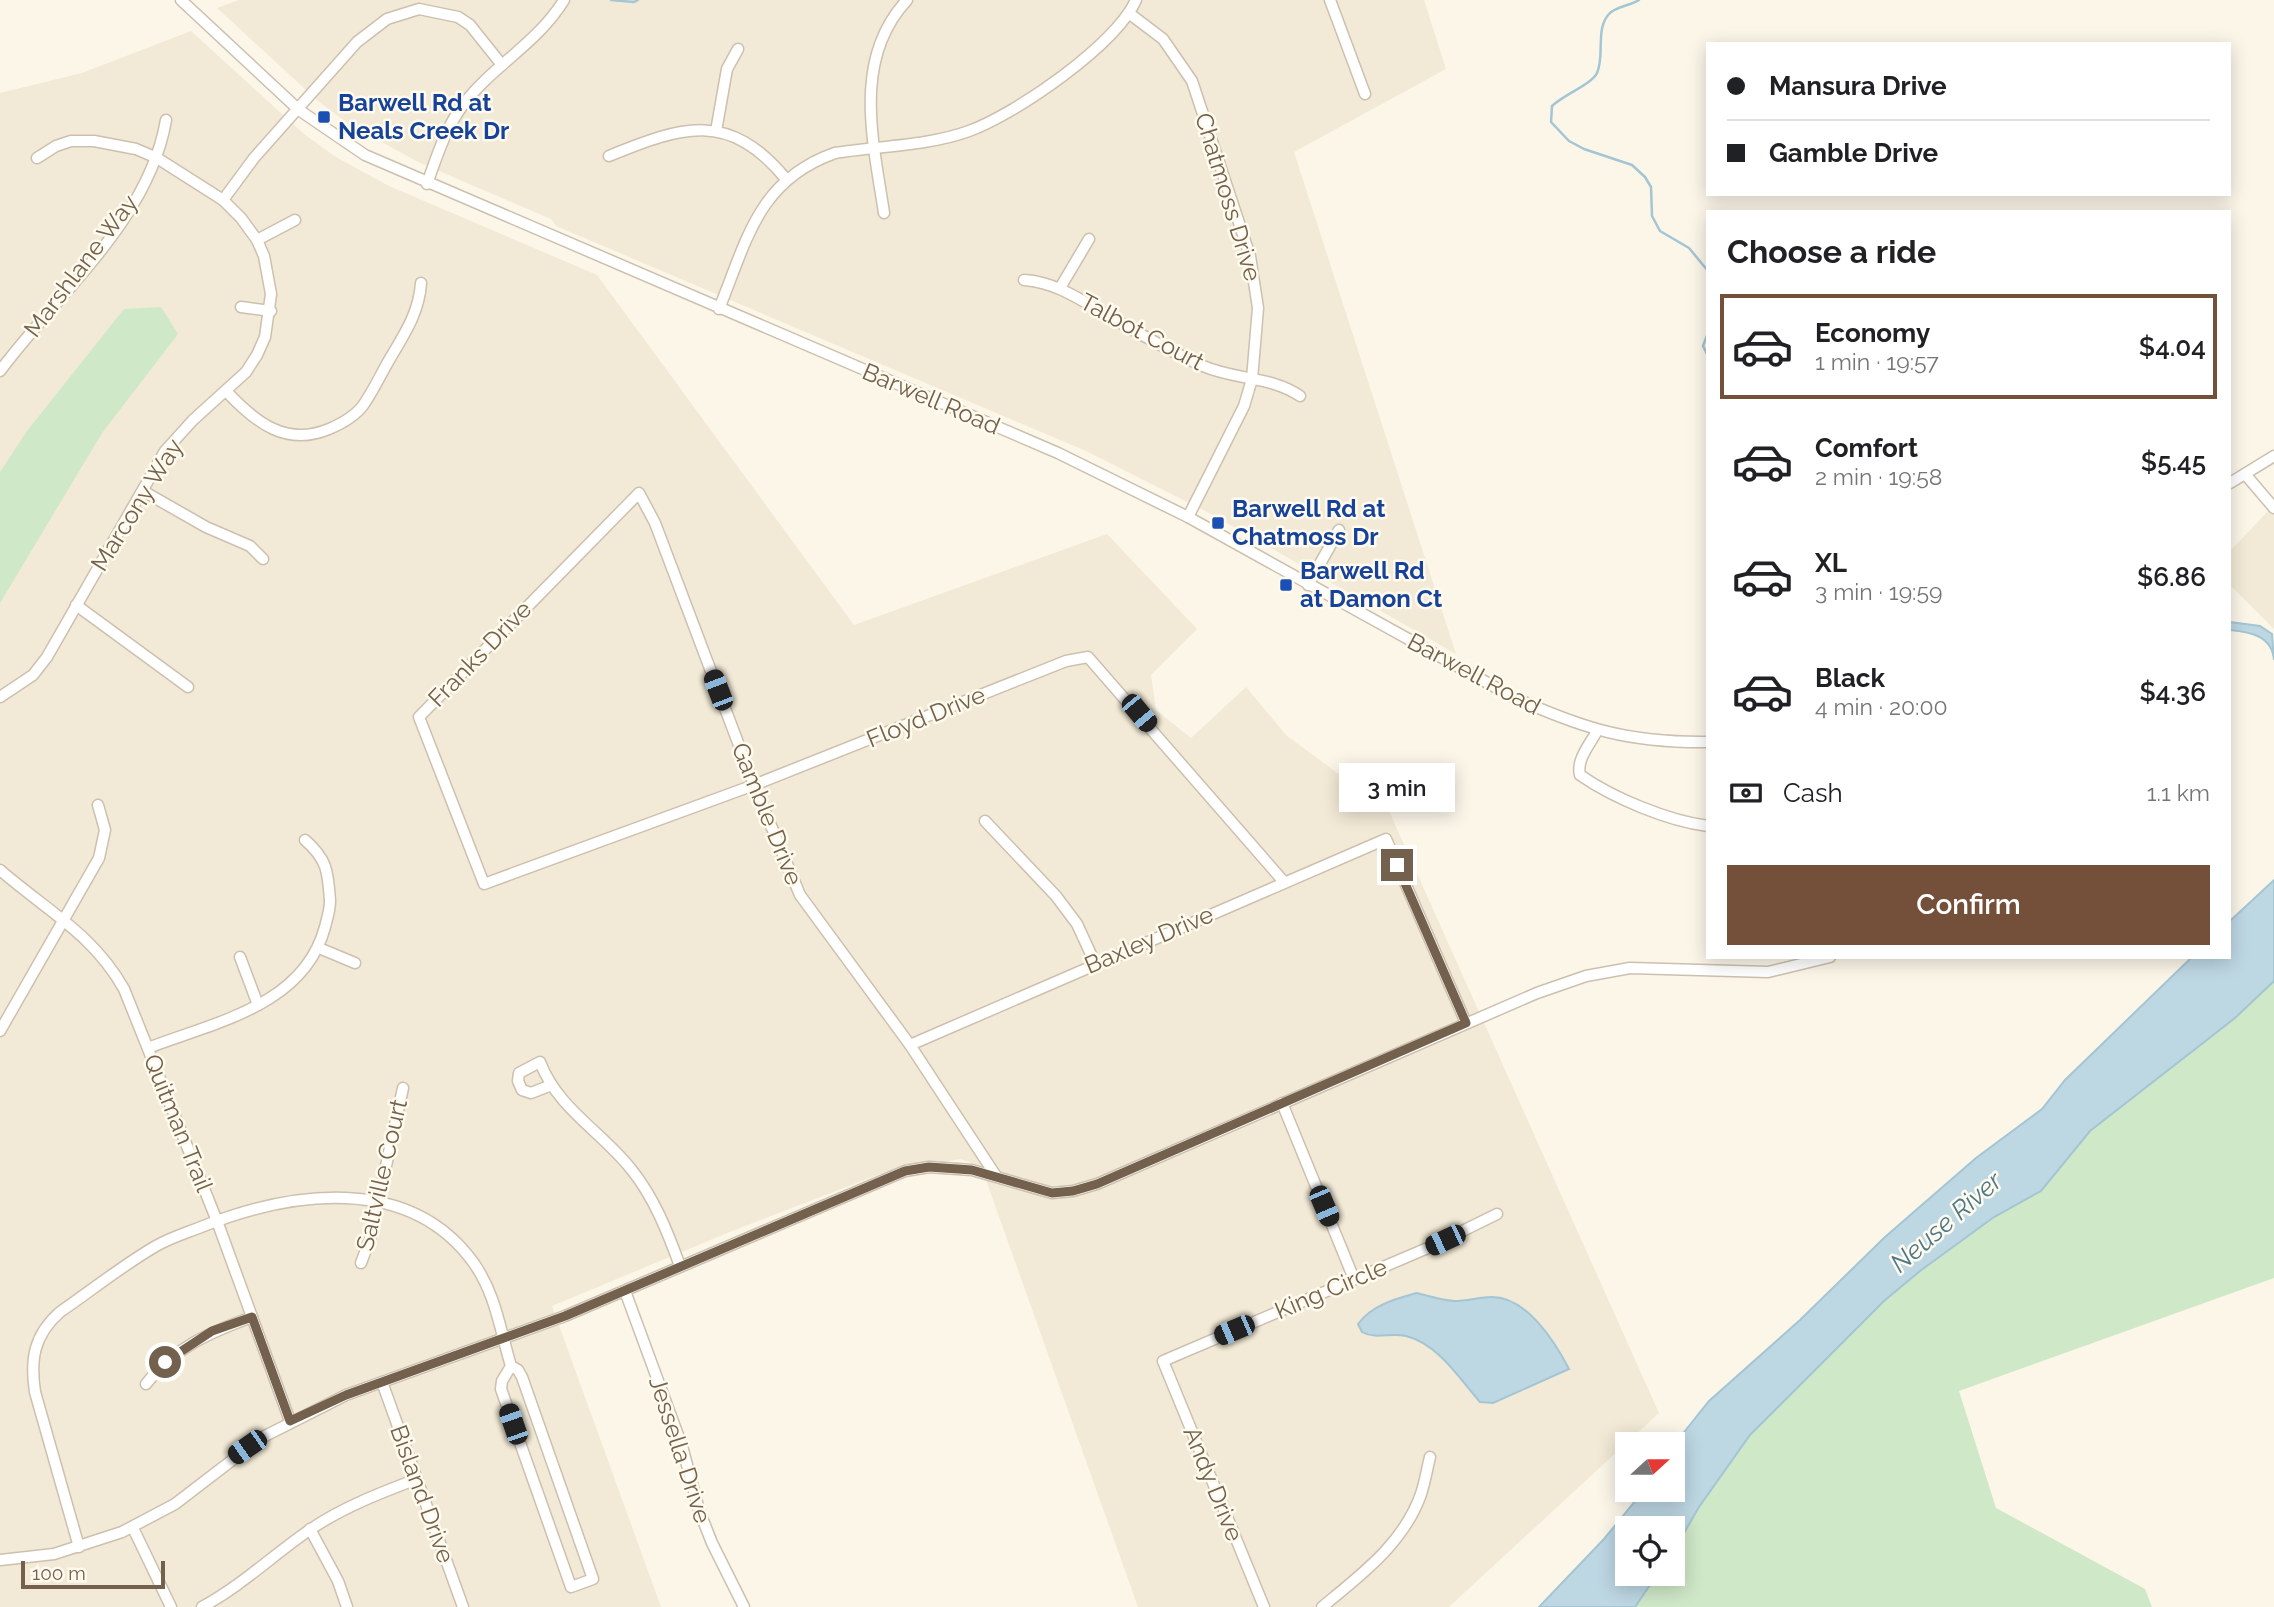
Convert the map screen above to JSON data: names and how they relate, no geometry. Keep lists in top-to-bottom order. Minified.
{"streets":{"street":["Chatmoss Drive","Marshlane Way","Talbot Court","Barwell Road","Marcony Way","Franks Drive","Floyd Drive","Gamble Drive","Baxley Drive","Quitman Trail","Saltville Court","King Circle","Jessella Drive","Andy Drive","Bisland Drive"]},"crossings":[["Chatmoss Drive","Talbot Court"],["Chatmoss Drive","Barwell Road"],["Marshlane Way","Marcony Way"],["Franks Drive","Floyd Drive"],["Franks Drive","Gamble Drive"],["Floyd Drive","Gamble Drive"],["Floyd Drive","Baxley Drive"],["Gamble Drive","Baxley Drive"],["King Circle","Andy Drive"]],"water":["Neuse River"],"places":{"transit":["Barwell Rd at Neals Creek Dr","Barwell Rd at Chatmoss Dr","Barwell Rd at Damon Ct"]},"scale_bar":"100 m","north":"right","page":{"banner":["Mansura Drive","Gamble Drive"],"heading":"Choose a ride","list":[{"name":"Economy","note":"1 min · 19:57","value":"$4.04"},{"name":"Comfort","note":"2 min · 19:58","value":"$5.45"},{"name":"XL","note":"3 min · 19:59","value":"$6.86"},{"name":"Black","note":"4 min · 20:00","value":"$4.36"}],"pay":["Cash","1.1 km"],"bubble":"3 min","buttons":"Confirm","scale":"100 m"}}
